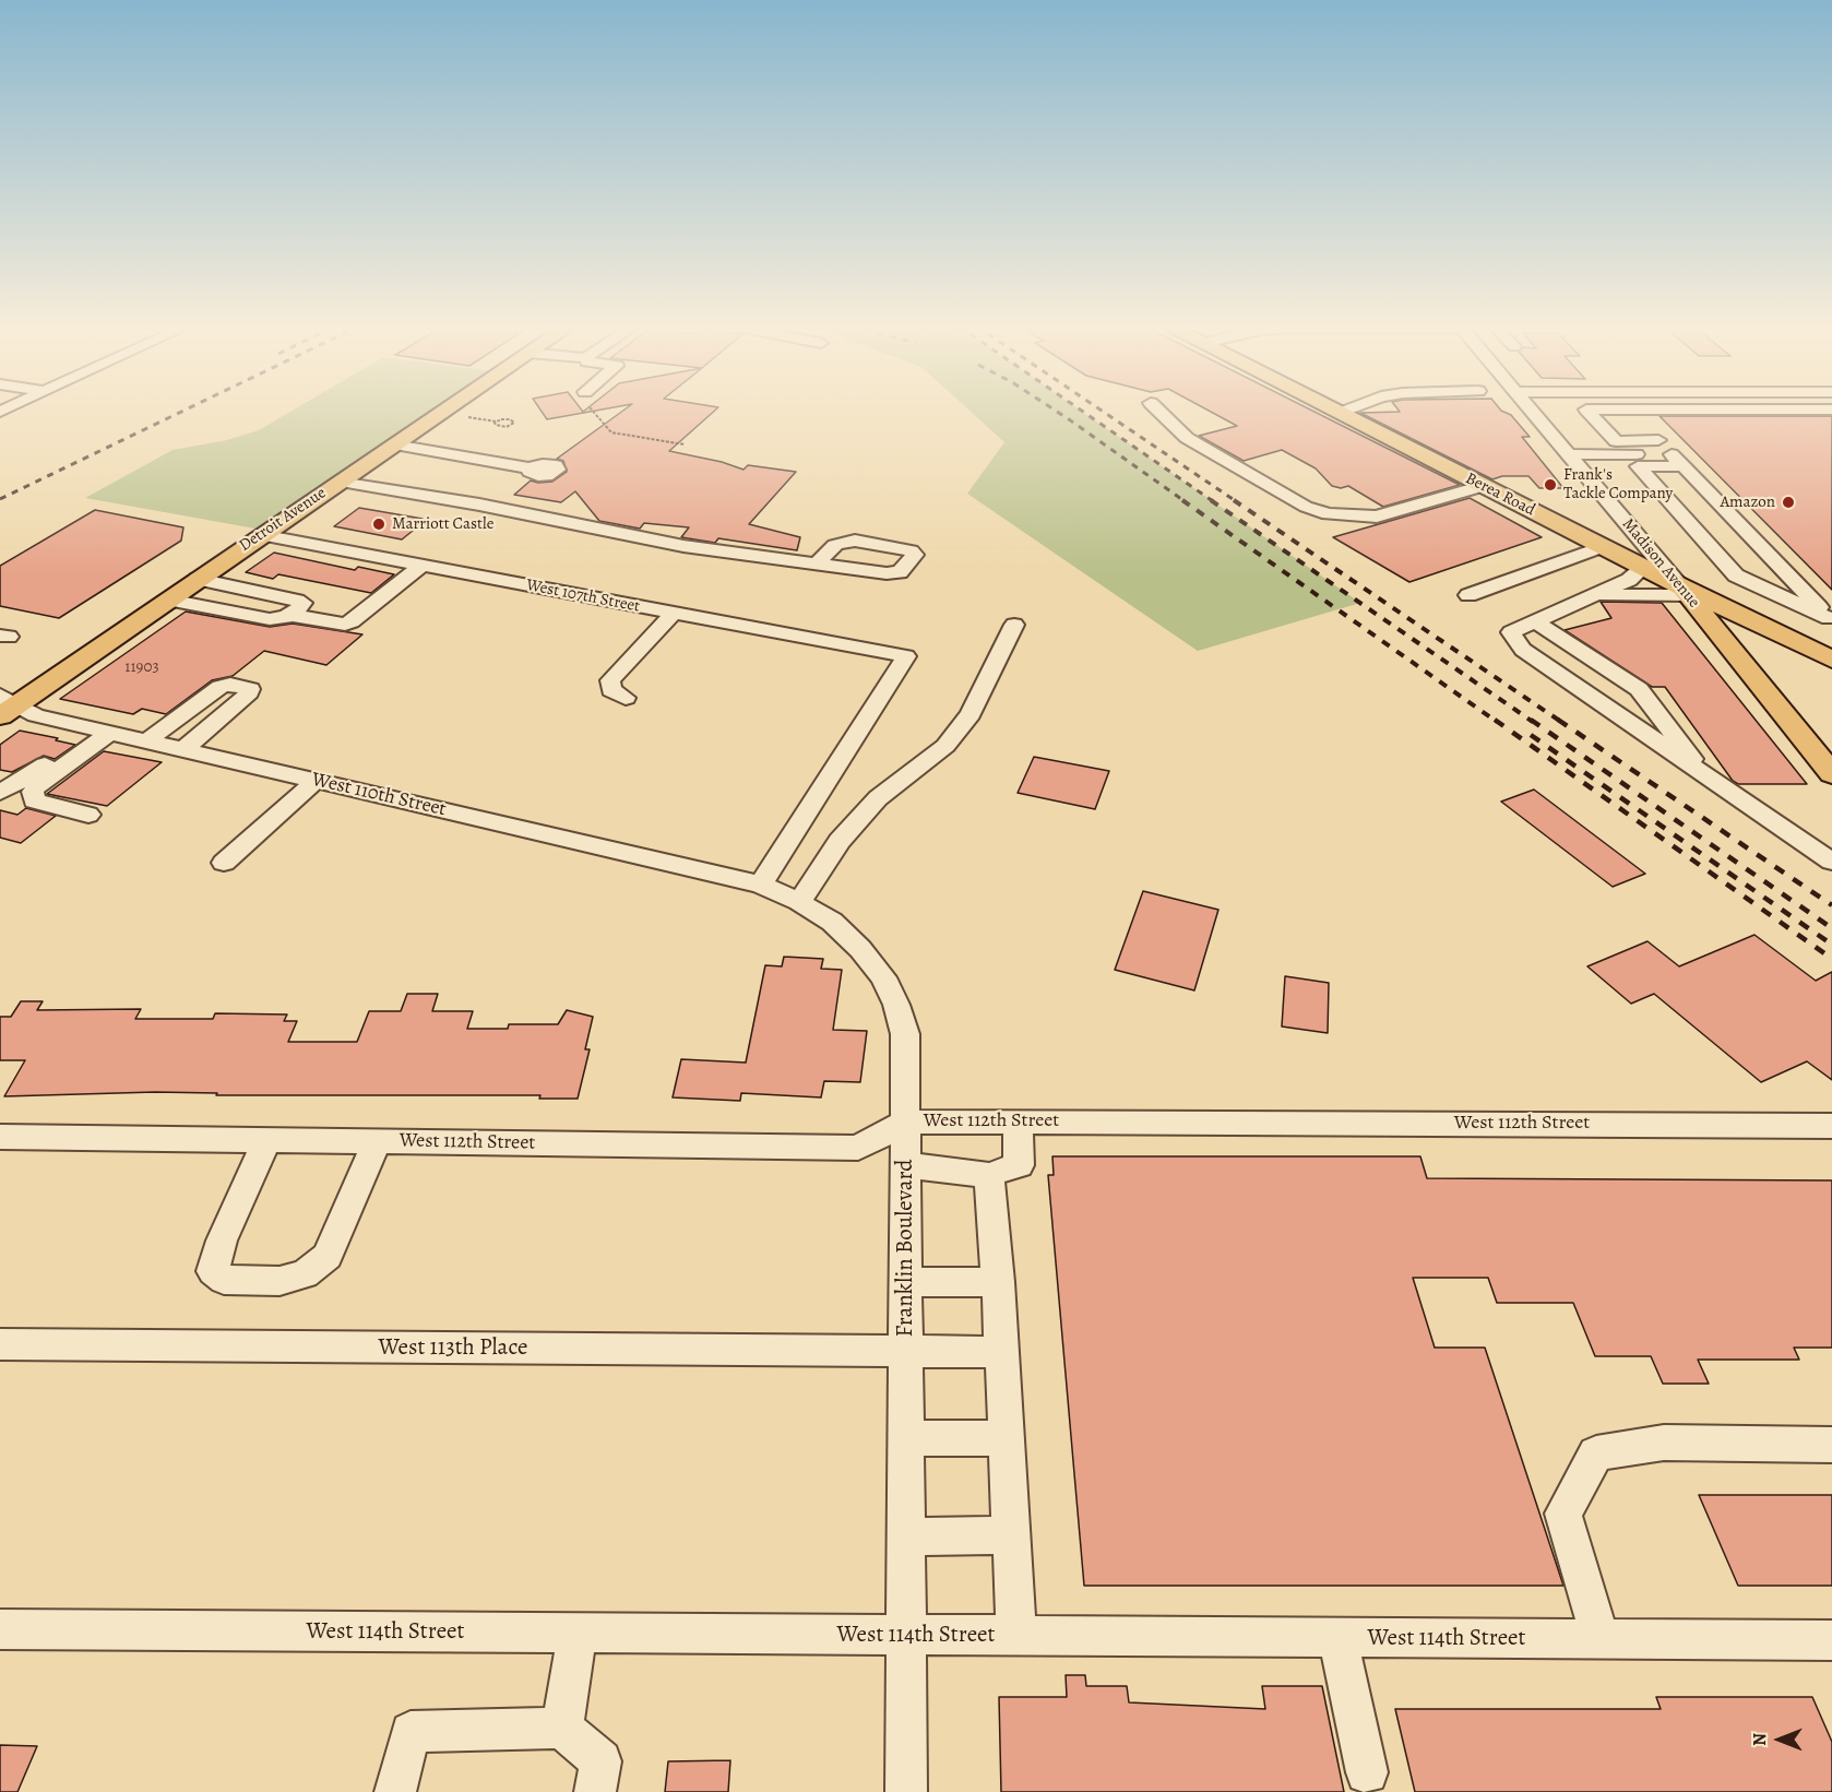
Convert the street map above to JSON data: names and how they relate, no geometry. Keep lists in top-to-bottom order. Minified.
{"streets":{"main road":["Berea Road","Detroit Avenue","Madison Avenue"],"street":["West 107th Street","West 110th Street","West 112th Street","Franklin Boulevard","West 113th Place","West 114th Street"]},"crossings":[["Berea Road","Madison Avenue"],["Detroit Avenue","West 107th Street"],["Detroit Avenue","West 110th Street"],["West 107th Street","West 110th Street"],["West 107th Street","Franklin Boulevard"],["West 110th Street","Franklin Boulevard"],["West 112th Street","Franklin Boulevard"],["Franklin Boulevard","West 113th Place"],["Franklin Boulevard","West 114th Street"]],"places":["Frank's Tackle Company","Amazon","Marriott Castle"],"house_numbers":["11903"],"north":"left"}
